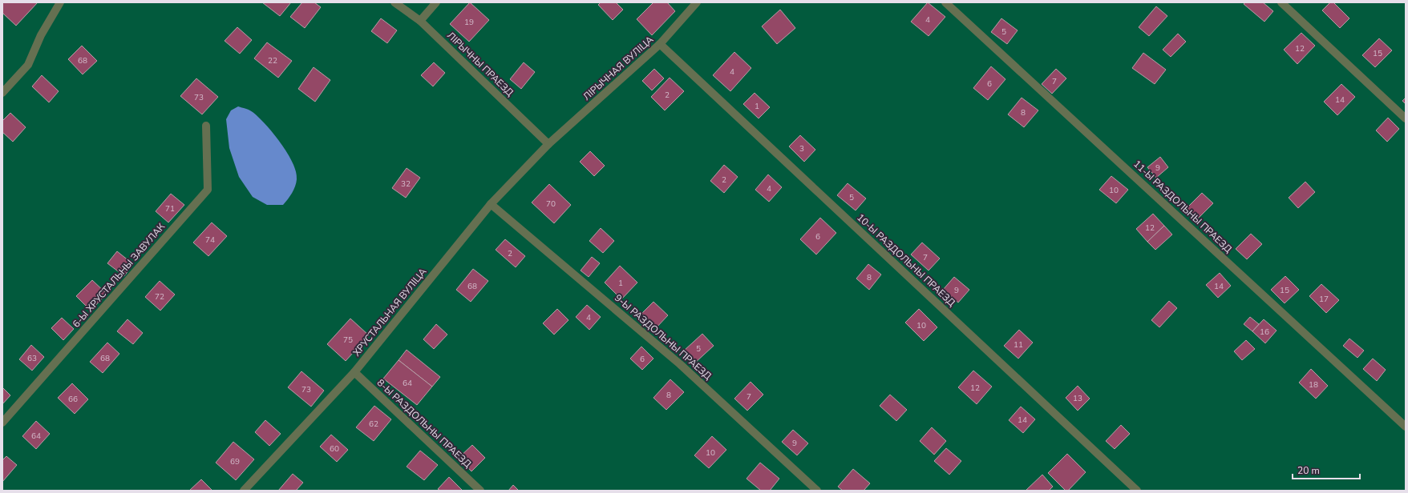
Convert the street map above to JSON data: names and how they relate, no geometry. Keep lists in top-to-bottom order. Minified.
{"streets":{"street":["ЛІРЫЧНЫ ПРАЕЗД","ЛІРЫЧНАЯ ВУЛІЦА","11-Ы РАЗДОЛЬНЫ ПРАЕЗД","10-Ы РАЗДОЛЬНЫ ПРАЕЗД","6-Ы ХРУСТАЛЬНЫ ЗАВУЛАК","ХРУСТАЛЬНАЯ ВУЛІЦА","9-Ы РАЗДОЛЬНЫ ПРАЕЗД","8-Ы РАЗДОЛЬНЫ ПРАЕЗД"]},"crossings":[["ЛІРЫЧНЫ ПРАЕЗД","ЛІРЫЧНАЯ ВУЛІЦА"],["ЛІРЫЧНЫ ПРАЕЗД","ХРУСТАЛЬНАЯ ВУЛІЦА"],["ЛІРЫЧНАЯ ВУЛІЦА","10-Ы РАЗДОЛЬНЫ ПРАЕЗД"],["ЛІРЫЧНАЯ ВУЛІЦА","ХРУСТАЛЬНАЯ ВУЛІЦА"],["ХРУСТАЛЬНАЯ ВУЛІЦА","9-Ы РАЗДОЛЬНЫ ПРАЕЗД"],["ХРУСТАЛЬНАЯ ВУЛІЦА","8-Ы РАЗДОЛЬНЫ ПРАЕЗД"]],"house_numbers":["4","19","5","12","15","68","22","4","7","6","2","73","14","1","8","3","9","2","32","4","10","5","70","71","12","6","74","2","7","8","1","68","14","9","15","72","17","4","10","16","75","11","5","63","68","6","64","18","12","73","8","7","13","66","14","62","64","9","60","10","69"],"scale_bar":"20 m"}
